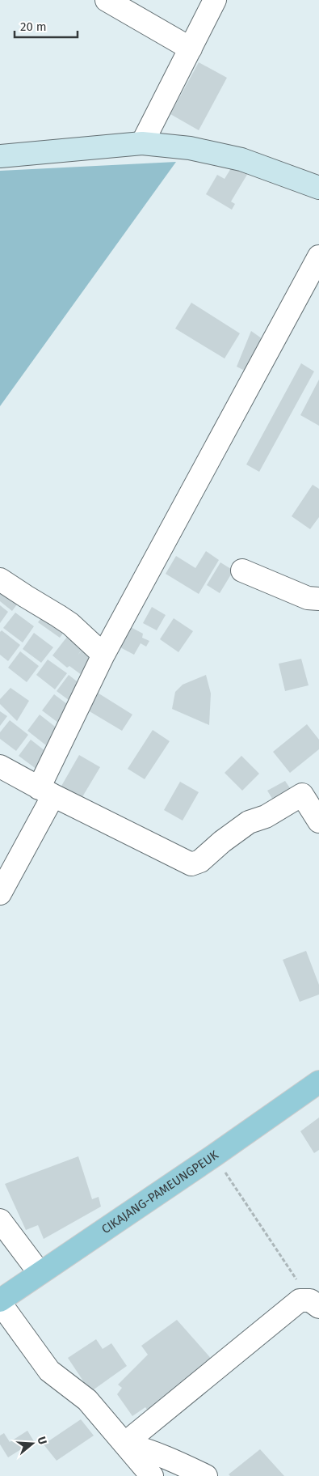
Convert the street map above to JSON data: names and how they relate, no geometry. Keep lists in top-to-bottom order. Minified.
{"streets":{"main road":["CIKAJANG-PAMEUNGPEUK"]},"scale_bar":"20 m","north":"right"}
